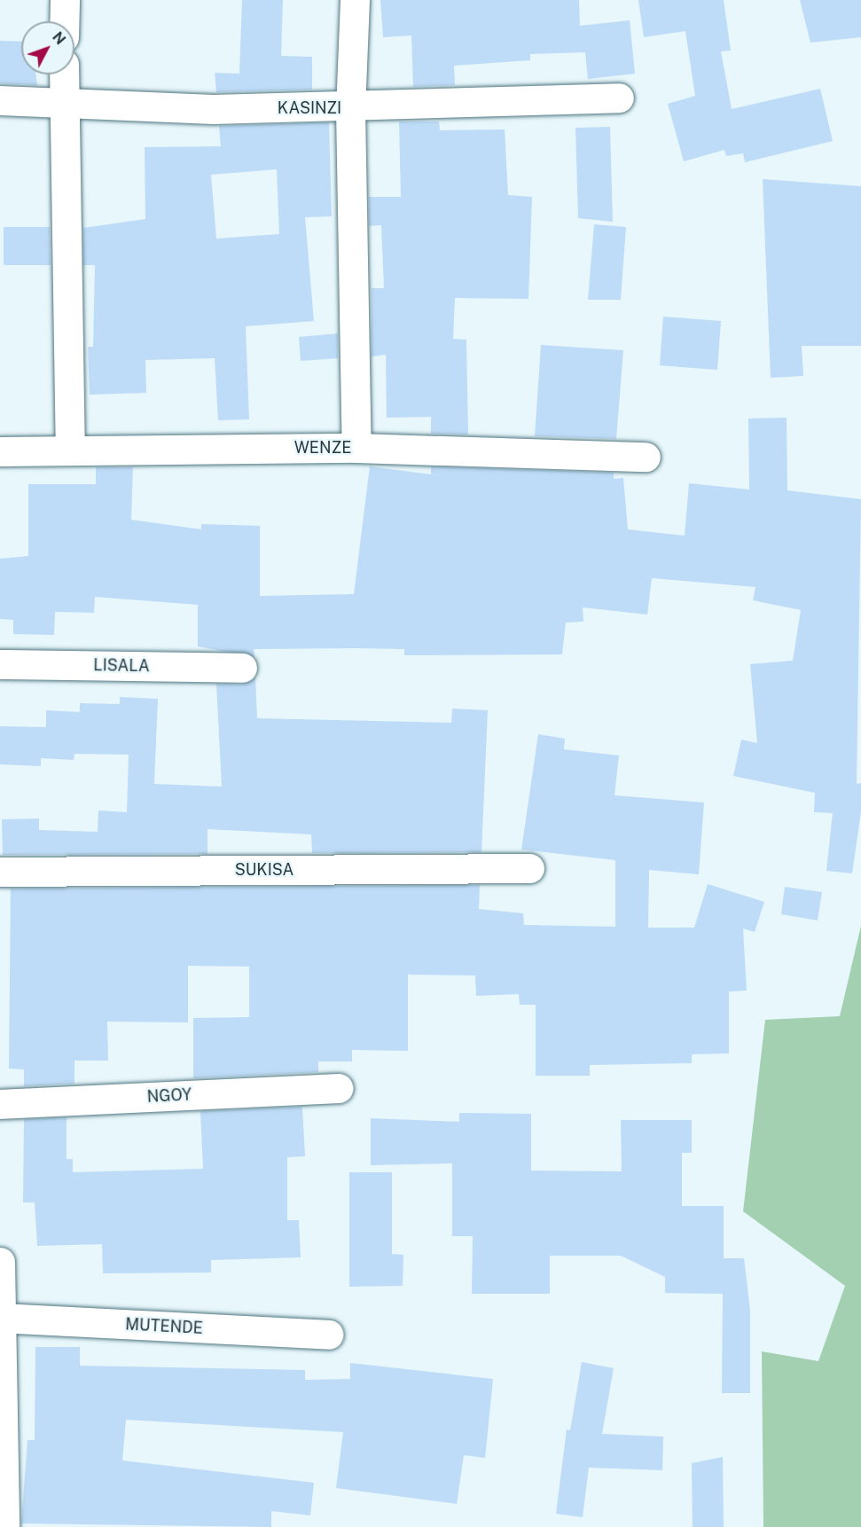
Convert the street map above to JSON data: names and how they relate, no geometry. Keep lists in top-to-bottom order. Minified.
{"streets":{"street":["KASINZI","WENZE","LISALA","SUKISA","NGOY","MUTENDE"]},"north":"top right"}
